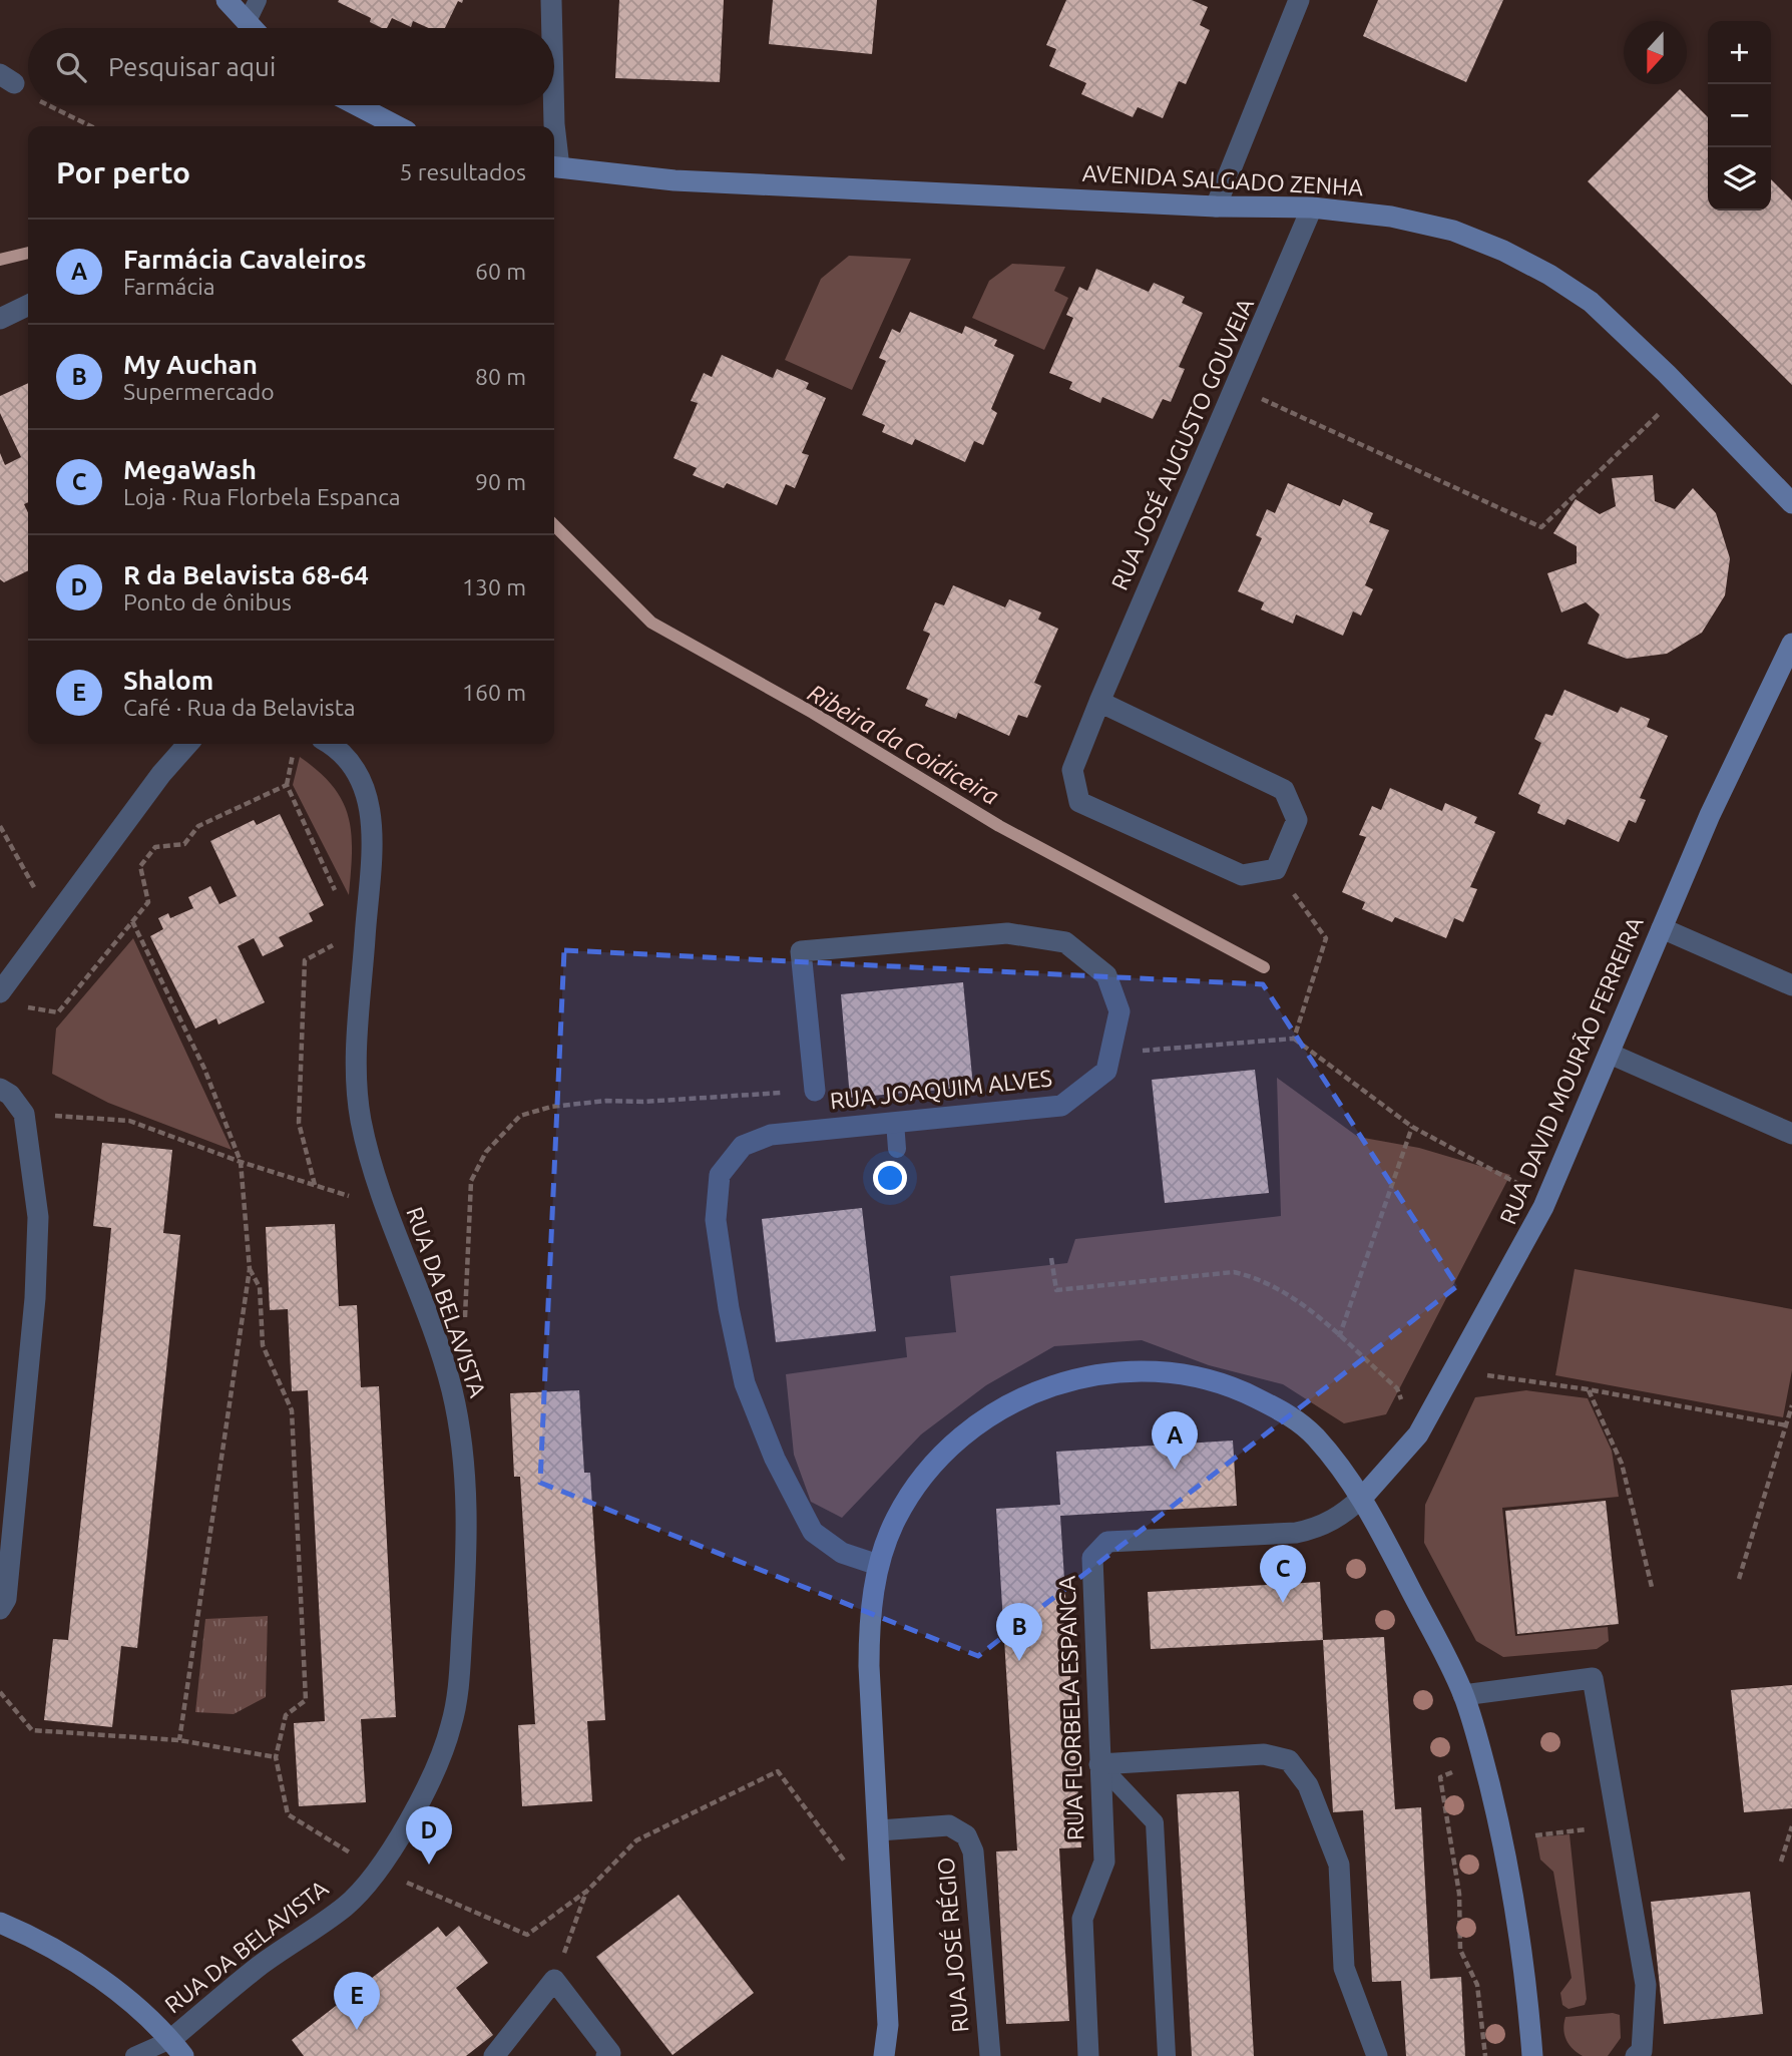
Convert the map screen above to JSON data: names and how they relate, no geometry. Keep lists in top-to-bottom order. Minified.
{"streets":{"street":["AVENIDA SALGADO ZENHA","RUA JOSÉ AUGUSTO GOUVEIA","RUA DAVID MOURÃO FERREIRA","RUA JOAQUIM ALVES","RUA DA BELAVISTA","RUA FLORBELA ESPANCA","RUA JOSÉ RÉGIO"]},"crossings":[["AVENIDA SALGADO ZENHA","RUA JOSÉ AUGUSTO GOUVEIA"],["RUA DAVID MOURÃO FERREIRA","RUA FLORBELA ESPANCA"]],"water":["Ribeira da Coidiceira"],"north":"bottom","page":{"map_buttons":["+","−"],"search":"Pesquisar aqui","heading":["Por perto","5 resultados"],"list":[{"mark":"A","name":"Farmácia Cavaleiros","note":"Farmácia","value":"60 m"},{"mark":"B","name":"My Auchan","note":"Supermercado","value":"80 m"},{"mark":"C","name":"MegaWash","note":"Loja · Rua Florbela Espanca","value":"90 m"},{"mark":"D","name":"R da Belavista 68-64","note":"Ponto de ônibus","value":"130 m"},{"mark":"E","name":"Shalom","note":"Café · Rua da Belavista","value":"160 m"}],"pins":["A","C","B","D","E"]}}
